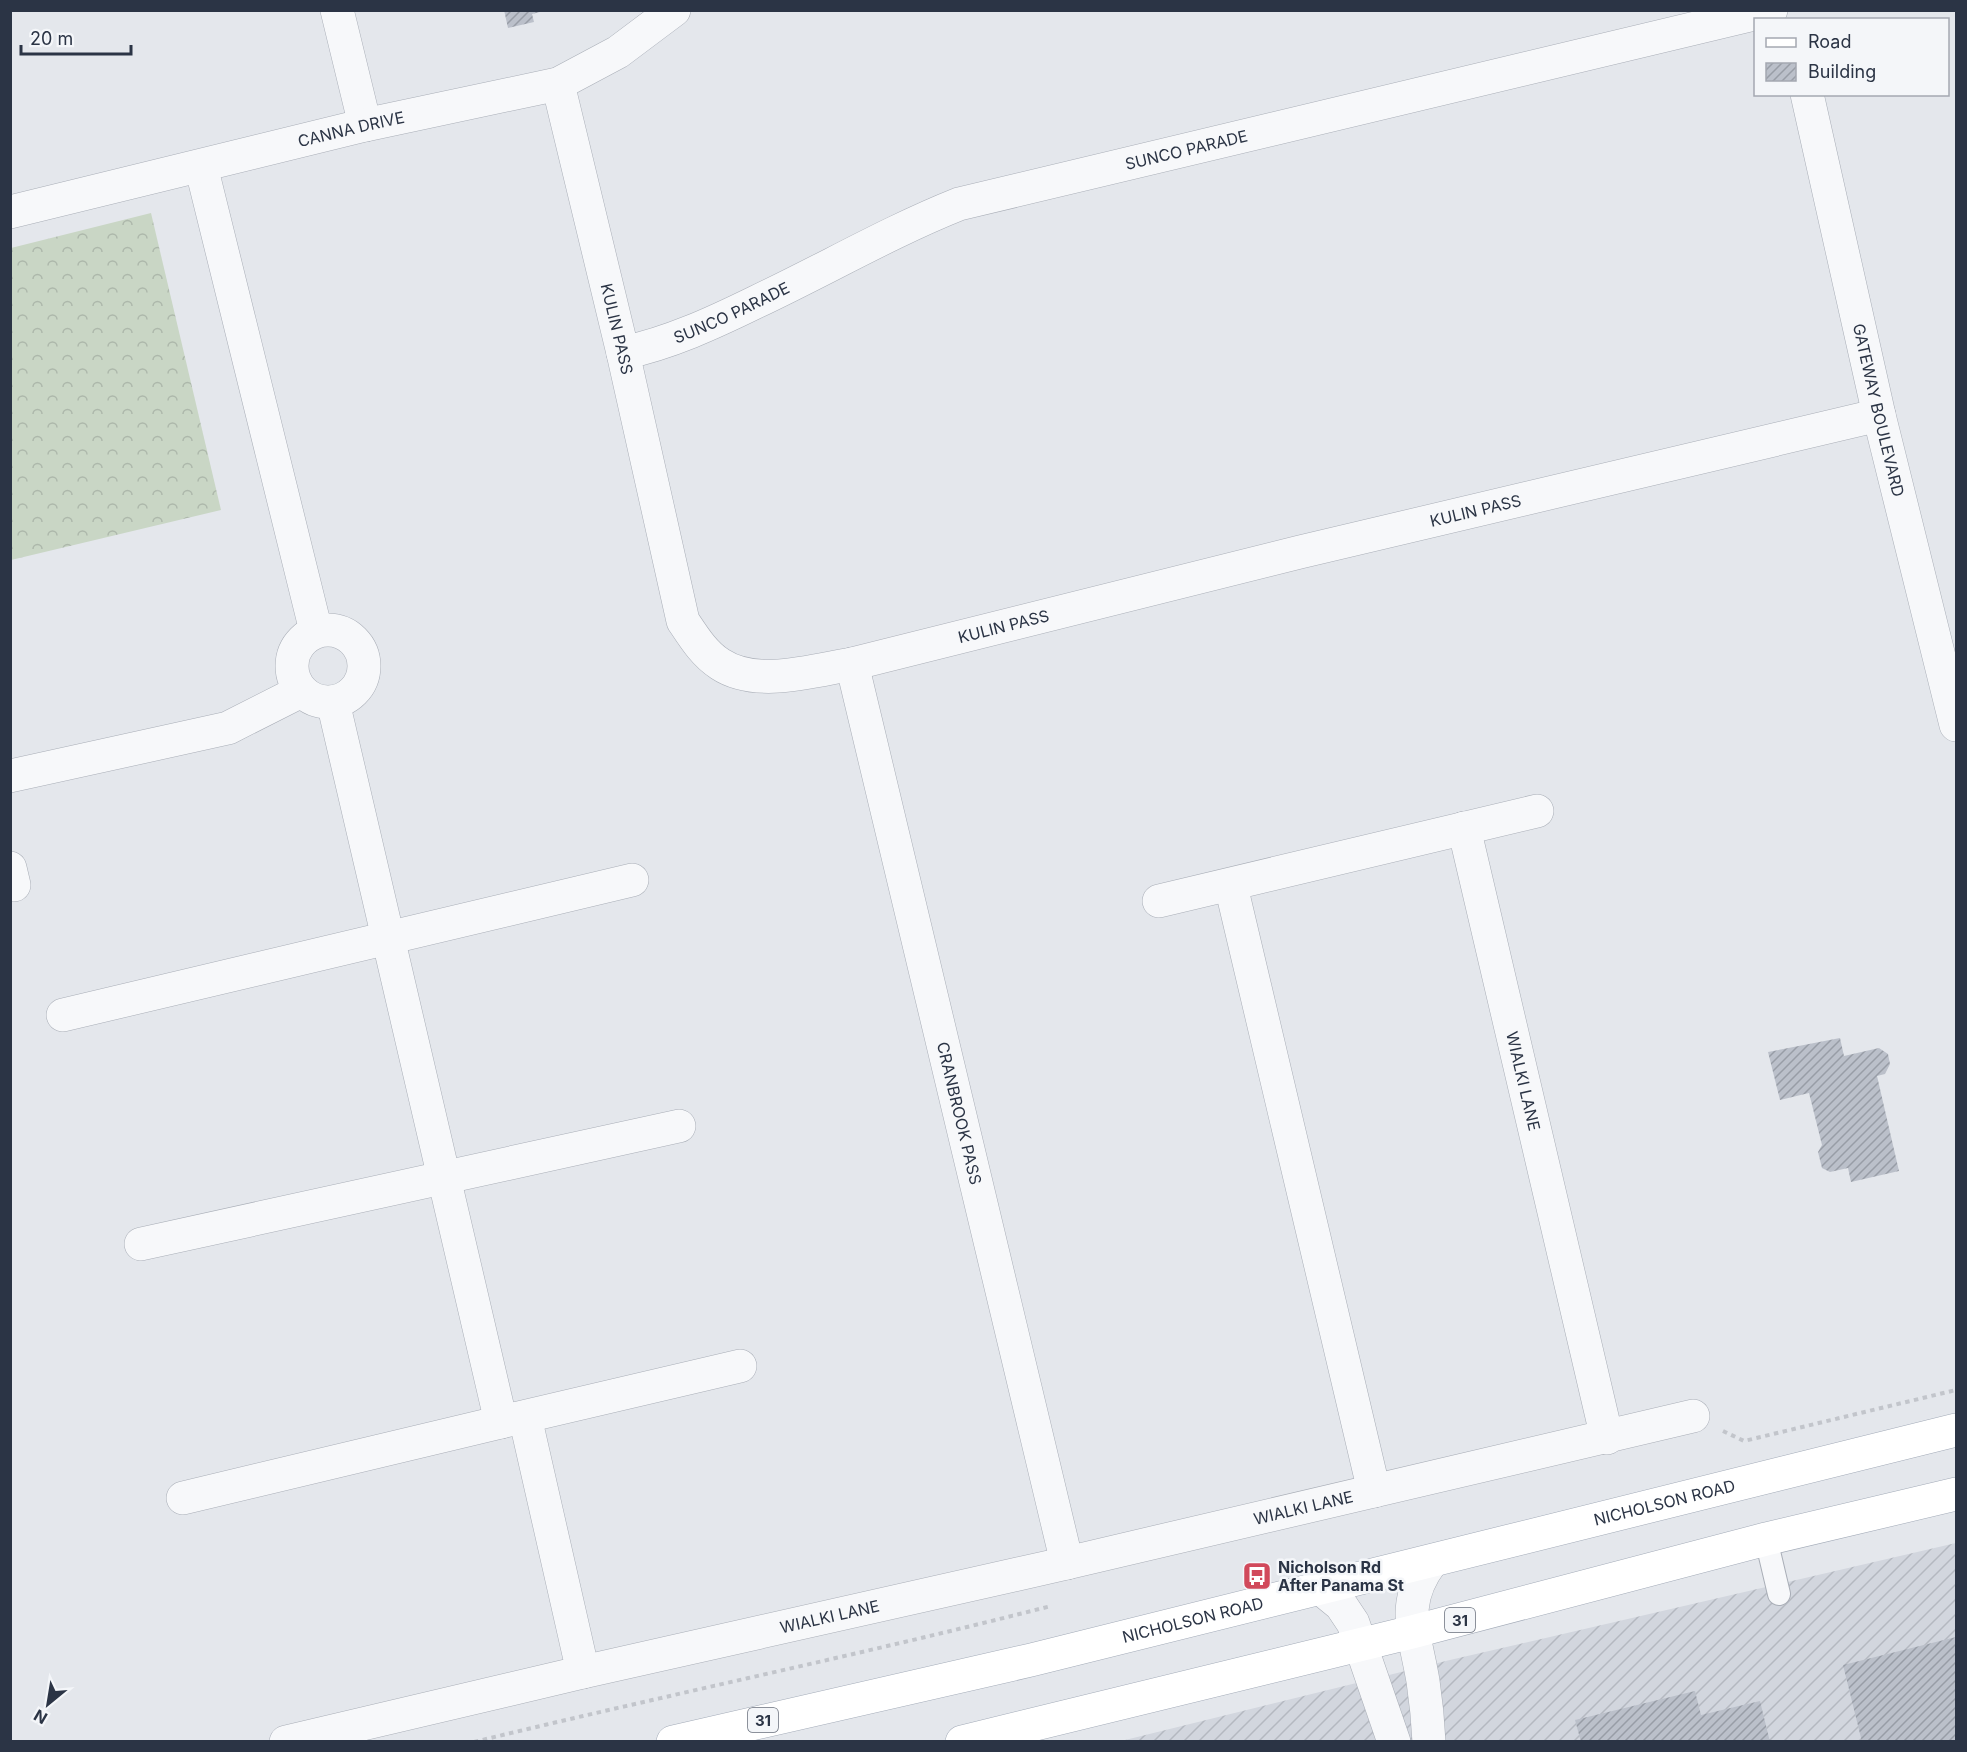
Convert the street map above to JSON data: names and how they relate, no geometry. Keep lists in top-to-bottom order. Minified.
{"streets":{"main road":["NICHOLSON ROAD","31"],"street":["CANNA DRIVE","SUNCO PARADE","KULIN PASS","GATEWAY BOULEVARD","WIALKI LANE","CRANBROOK PASS"]},"crossings":[["CANNA DRIVE","KULIN PASS"],["SUNCO PARADE","KULIN PASS"],["KULIN PASS","GATEWAY BOULEVARD"],["KULIN PASS","CRANBROOK PASS"],["WIALKI LANE","CRANBROOK PASS"]],"places":{"bus stop":["Nicholson Rd After Panama St"]},"legend":["Road","Building"],"scale_bar":"20 m","north":"bottom left"}
